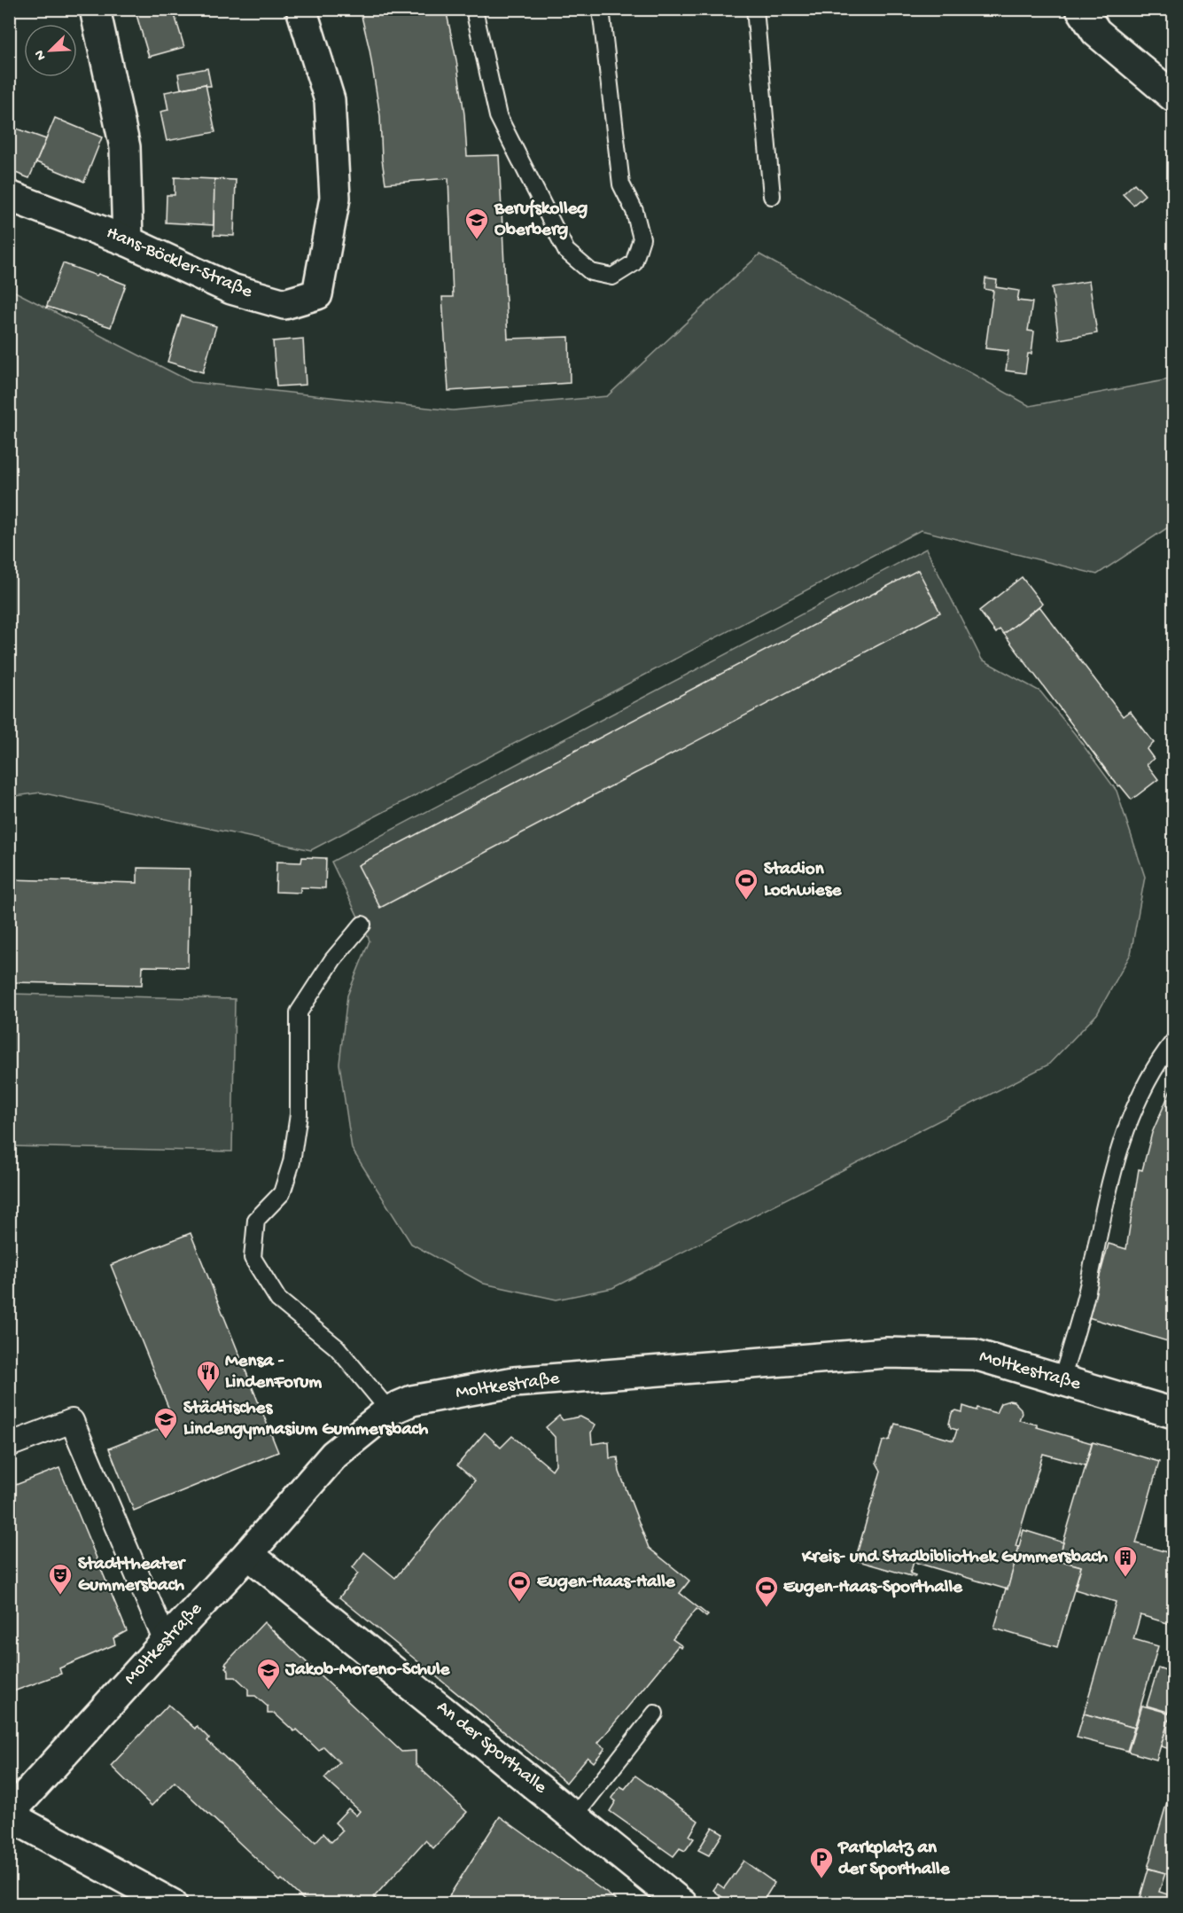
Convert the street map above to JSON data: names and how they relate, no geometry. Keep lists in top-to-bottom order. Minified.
{"streets":{"street":["Hans-Böckler-Straße","Moltkestraße","An der Sporthalle"]},"crossings":[["Moltkestraße","An der Sporthalle"]],"places":{"school or university":["Berufskolleg Oberberg","Städtisches Lindengymnasium Gummersbach","Jakob-Moreno-Schule"],"sports":["Stadion Lochwiese","Eugen-Haas-Halle","Eugen-Haas-Sporthalle"],"restaurant":["Mensa - LindenForum"],"building":["Kreis- und Stadbibliothek Gummersbach"],"theatre":["Stadttheater Gummersbach"],"parking":["Parkplatz an der Sporthalle"]},"north":"bottom left"}
